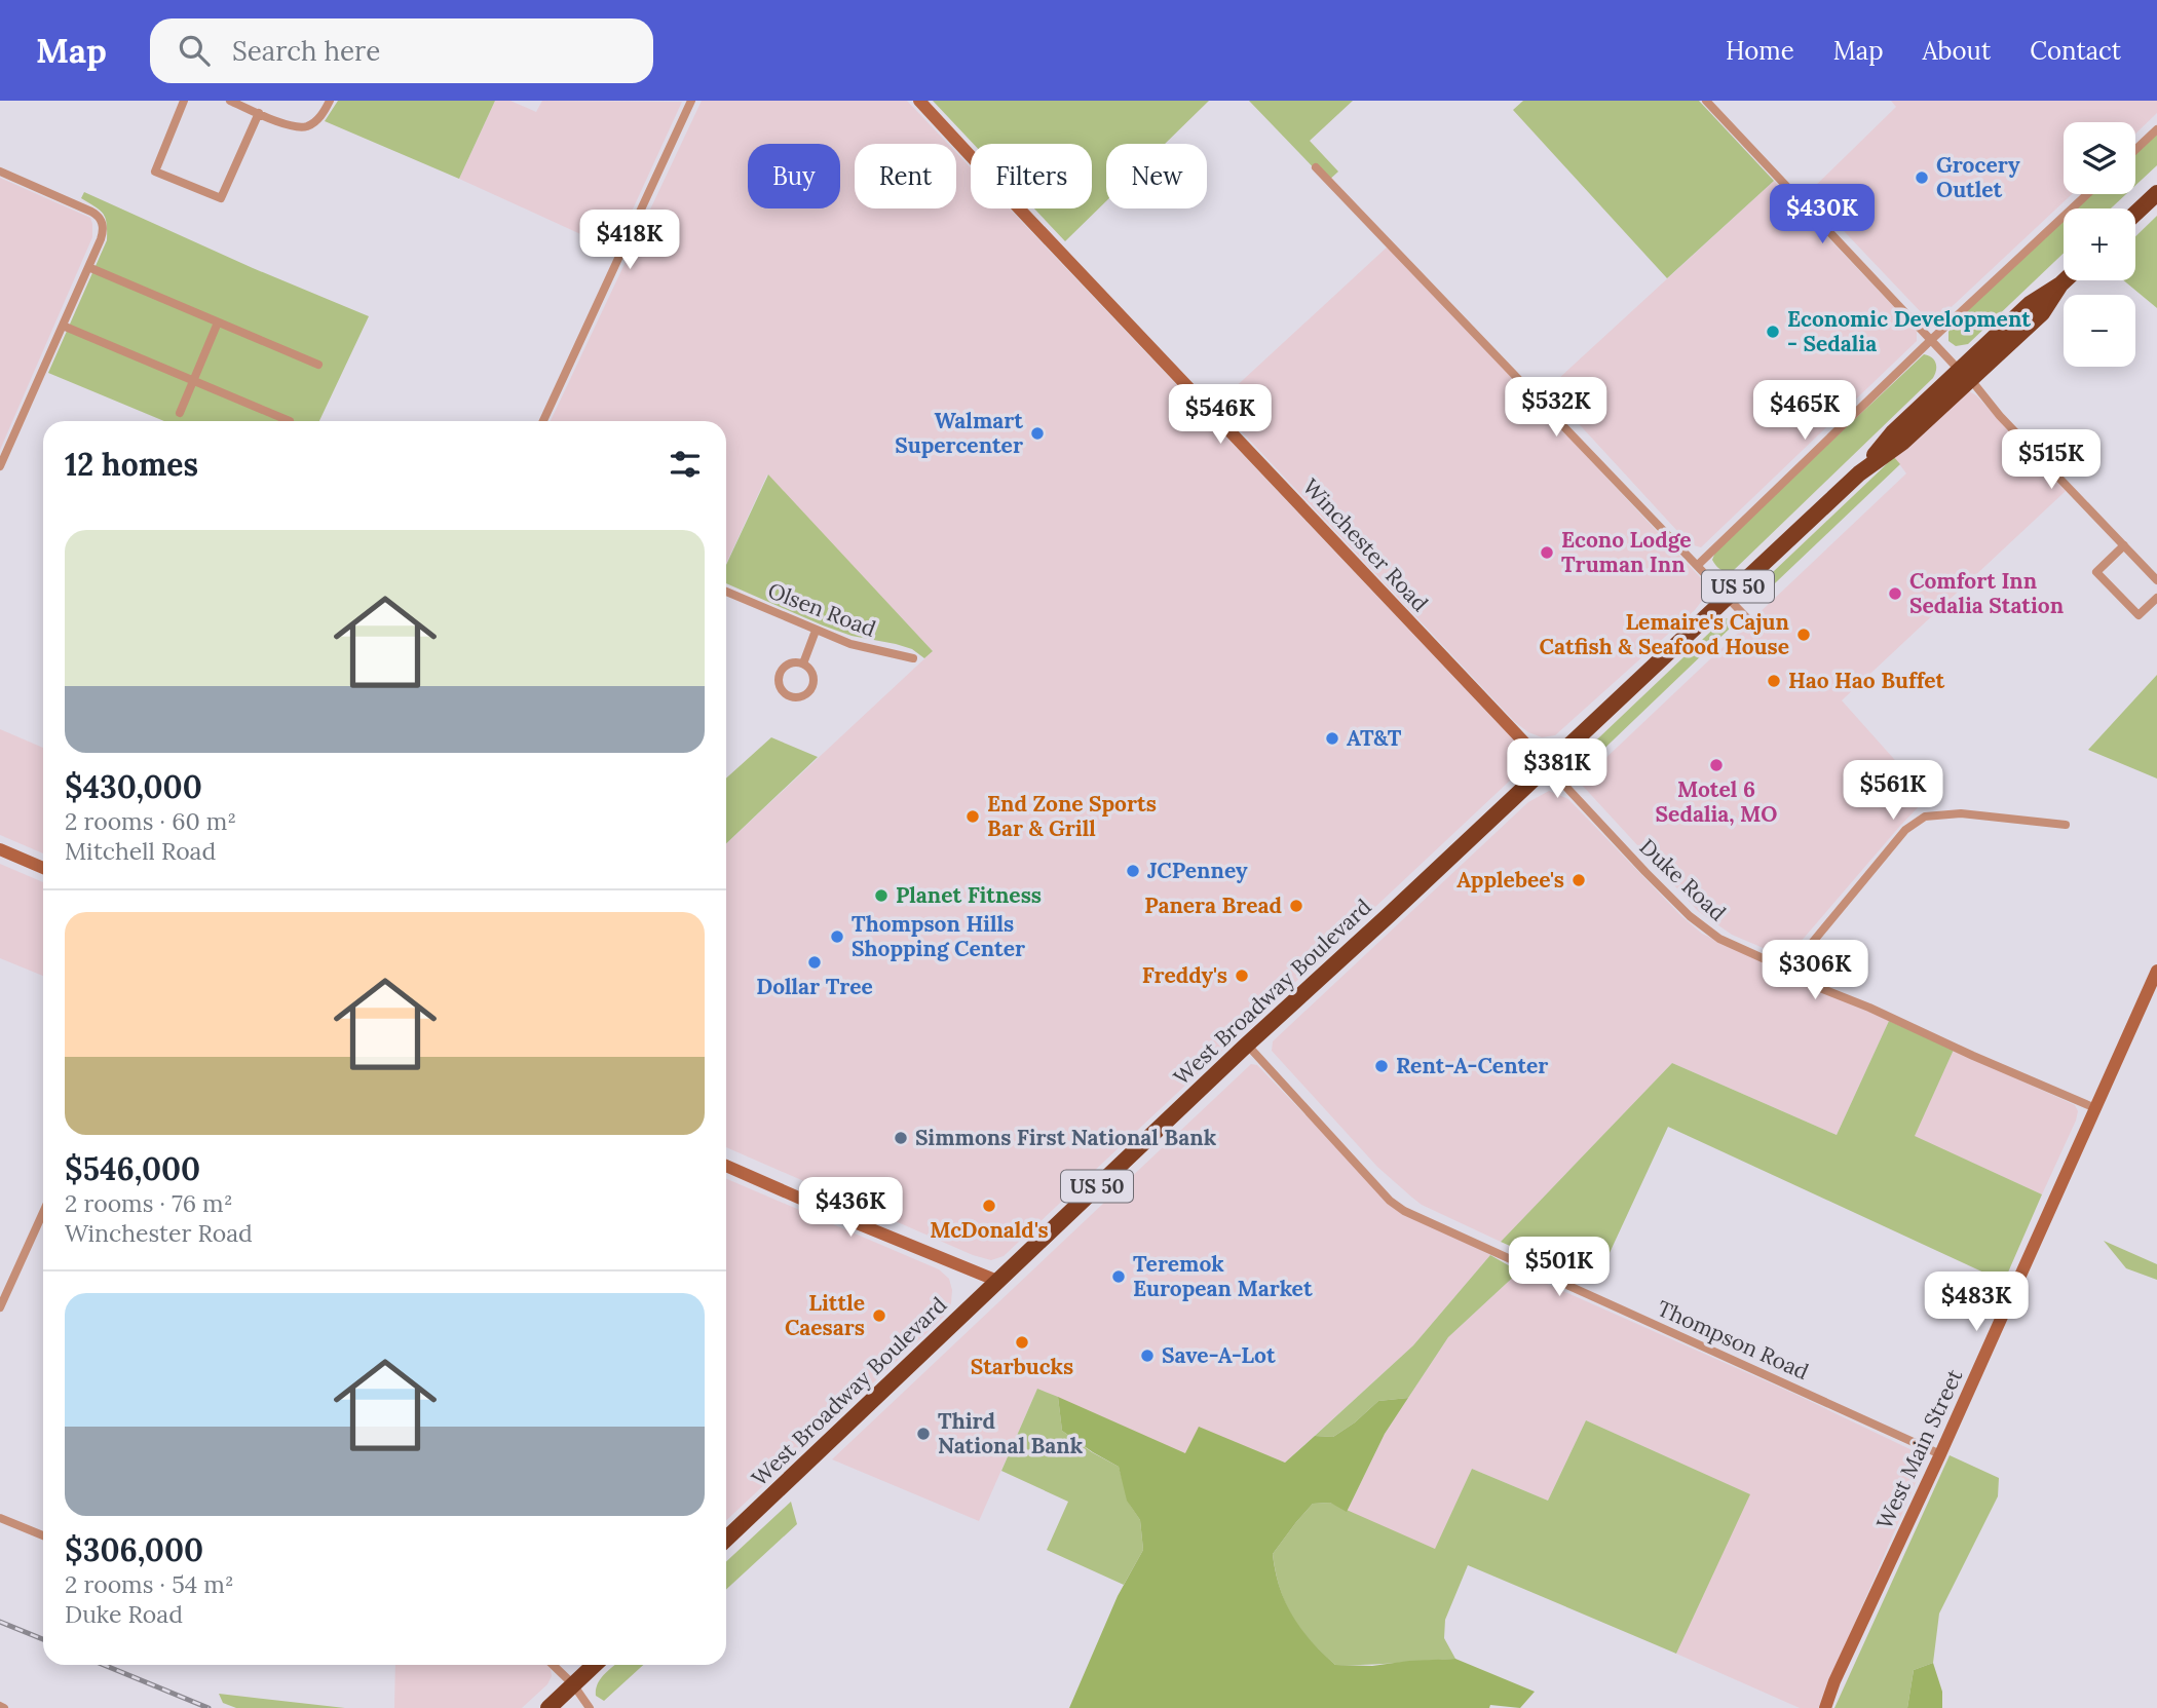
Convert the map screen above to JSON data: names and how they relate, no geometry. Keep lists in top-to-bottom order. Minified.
{"streets":{"highway":["US 50","West Broadway Boulevard"],"main road":["Winchester Road","West Main Street"],"street":["Olsen Road","Duke Road","Thompson Road"]},"crossings":[["Winchester Road","Duke Road"],["Winchester Road","West Broadway Boulevard"],["Duke Road","West Broadway Boulevard"],["Duke Road","West Main Street"],["West Broadway Boulevard","Thompson Road"],["Thompson Road","West Main Street"]],"places":["Grocery Outlet","Economic Development - Sedalia","Walmart Supercenter","Econo Lodge Truman Inn","Comfort Inn Sedalia Station","Lemaire's Cajun Catfish & Seafood House","Hao Hao Buffet","AT&T","Motel 6 Sedalia, MO","End Zone Sports Bar & Grill","JCPenney","Applebee's","Planet Fitness","Panera Bread","Thompson Hills Shopping Center","Dollar Tree","Freddy's","Rent-A-Center","Simmons First National Bank","McDonald's","Teremok European Market","Little Caesars","Starbucks","Save-A-Lot","Third National Bank"],"page":{"header":"Map","search":"Search here","nav":["Home","Map","About","Contact"],"map_buttons":["+","−"],"chip":["Buy","Rent","Filters","New"],"price":["$430K","$418K","$532K","$465K","$546K","$515K","$381K","$561K","$306K","$436K","$501K","$483K"],"heading":"12 homes","list":[{"name":"$430,000","note":"2 rooms · 60 m² · Mitchell Road"},{"name":"$546,000","note":"2 rooms · 76 m² · Winchester Road"},{"name":"$306,000","note":"2 rooms · 54 m² · Duke Road"}]}}
